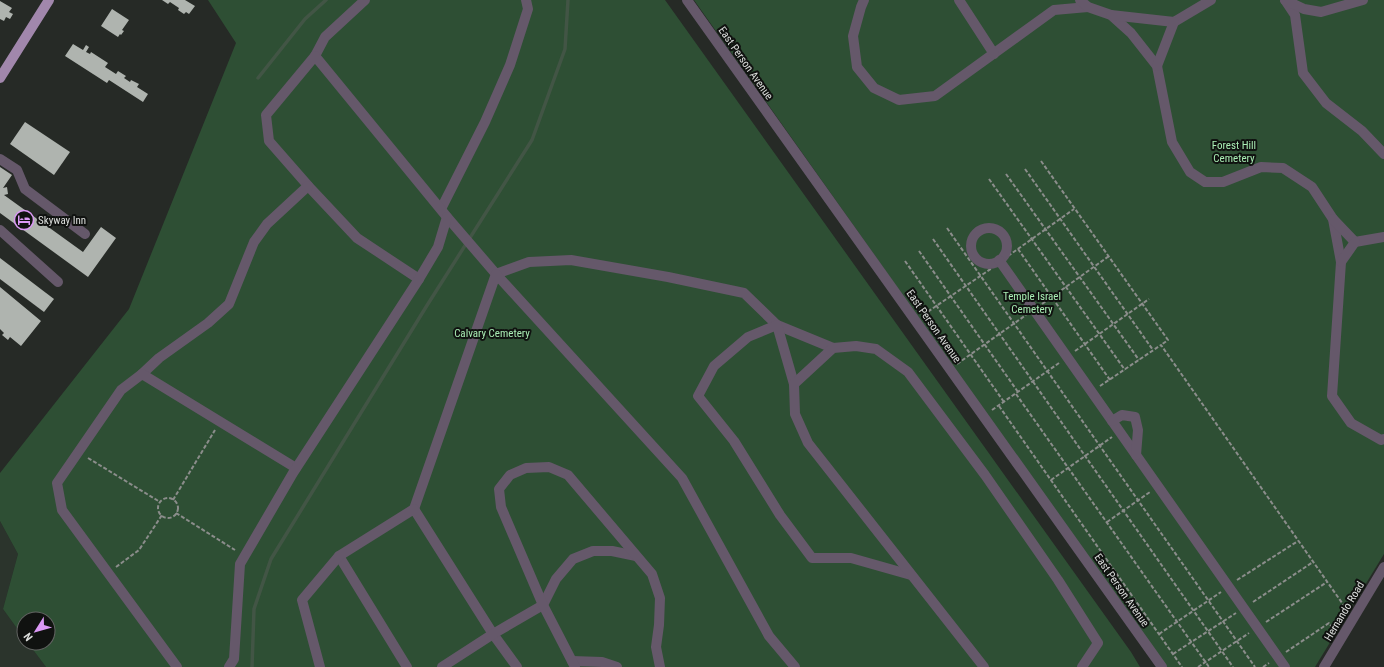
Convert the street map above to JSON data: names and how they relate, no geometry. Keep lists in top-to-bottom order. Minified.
{"streets":{"street":["East Person Avenue","Hernando Road"]},"parks":["Forest Hill Cemetery","Temple Israel Cemetery","Calvary Cemetery"],"places":{"hotel":["Skyway Inn"]},"north":"bottom left"}
